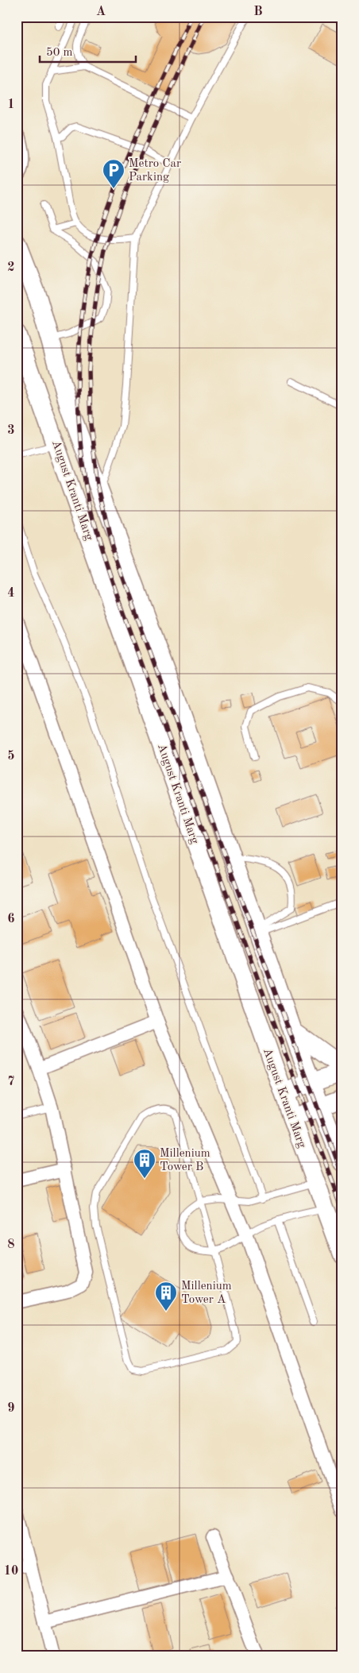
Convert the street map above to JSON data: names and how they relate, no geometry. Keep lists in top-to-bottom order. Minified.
{"streets":{"main road":["August Kranti Marg"]},"places":{"parking":["Metro Car Parking"],"building":["Millenium Tower B","Millenium Tower A"]},"scale_bar":"50 m","grid":{"columns":["A","B"],"rows":["1","2","3","4","5","6","7","8","9","10"]}}
